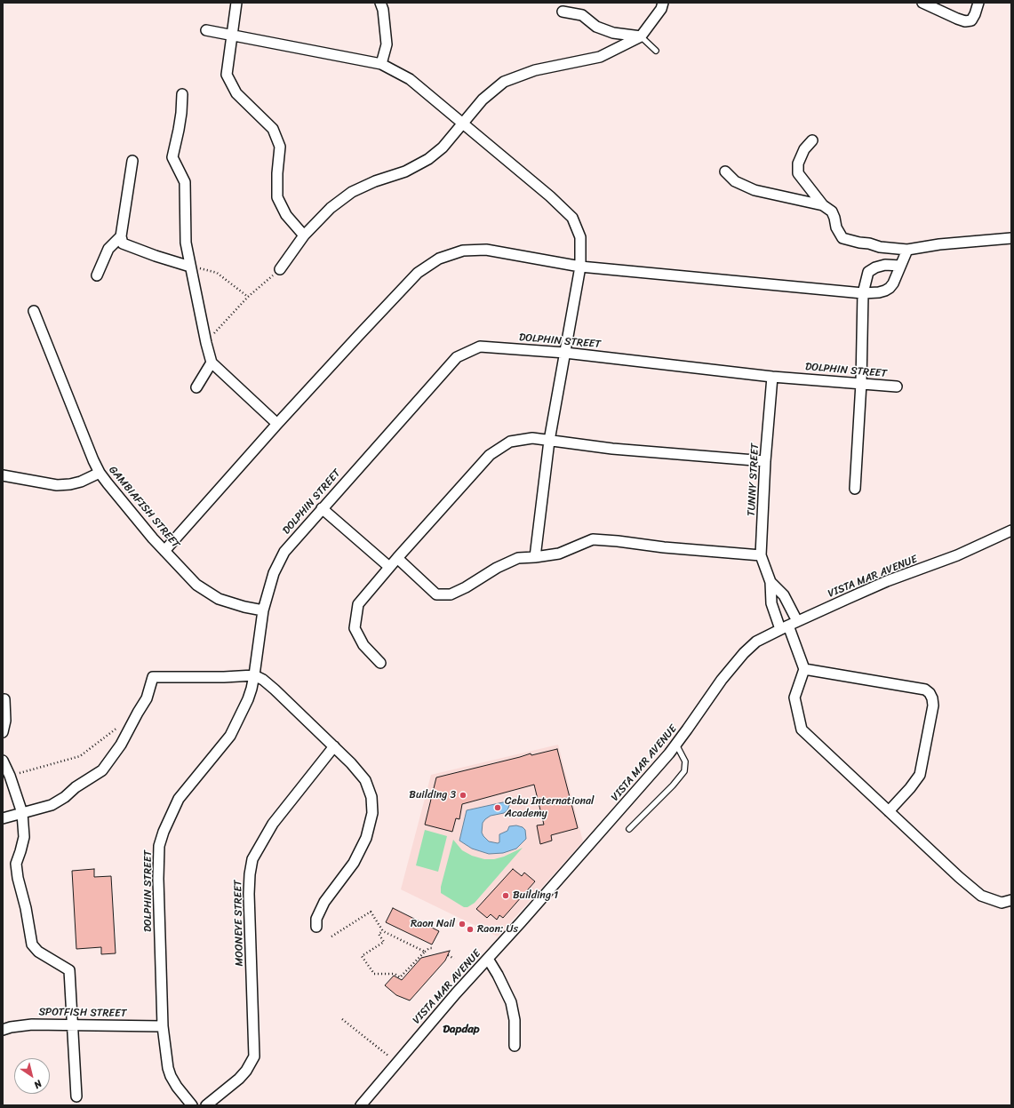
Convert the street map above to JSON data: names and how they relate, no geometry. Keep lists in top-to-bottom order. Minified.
{"streets":{"street":["DOLPHIN STREET","TUNNY STREET","GAMBIAFISH STREET","VISTA MAR AVENUE","MOONEYE STREET","SPOTFISH STREET"]},"crossings":[["DOLPHIN STREET","TUNNY STREET"],["DOLPHIN STREET","GAMBIAFISH STREET"],["DOLPHIN STREET","SPOTFISH STREET"],["TUNNY STREET","VISTA MAR AVENUE"]],"districts":["Dapdap"],"places":["Building 3","Cebu International Academy","Building 1","Raon Nail","Raon: Us"],"north":"bottom right"}
